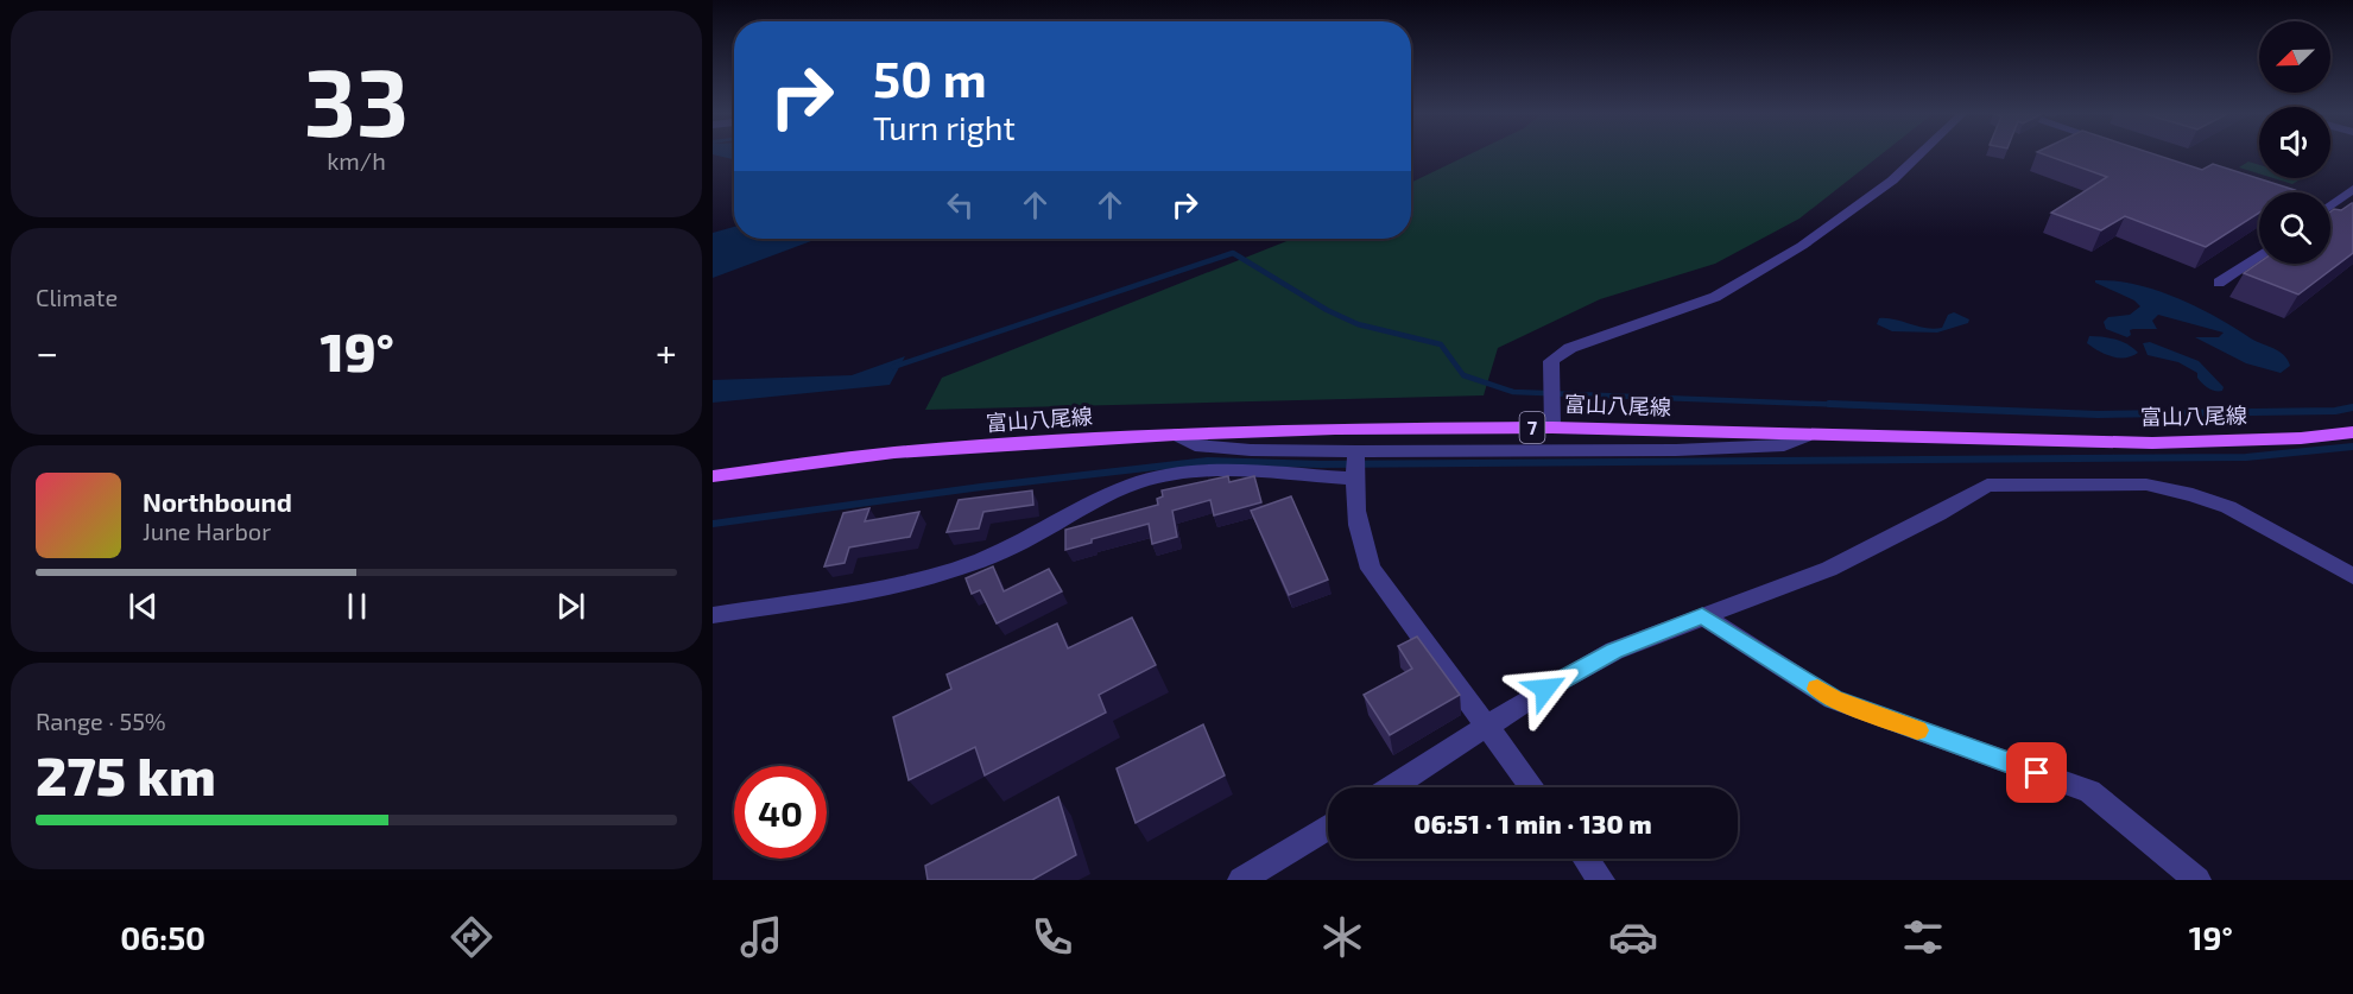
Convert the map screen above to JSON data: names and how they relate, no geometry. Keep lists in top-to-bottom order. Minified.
{"streets":{"main road":["富山八尾線","7"]},"north":"bottom left","page":{"tile":[["33","km/h"],"Climate",["Range · 55%","275 km"]],"turn":["50 m","Turn right"],"heat":["−","19°","+"],"song":["Northbound","June Harbor"],"limit":"40","trip":"06:51 · 1 min · 130 m","tabs":["06:50","19°"]}}
